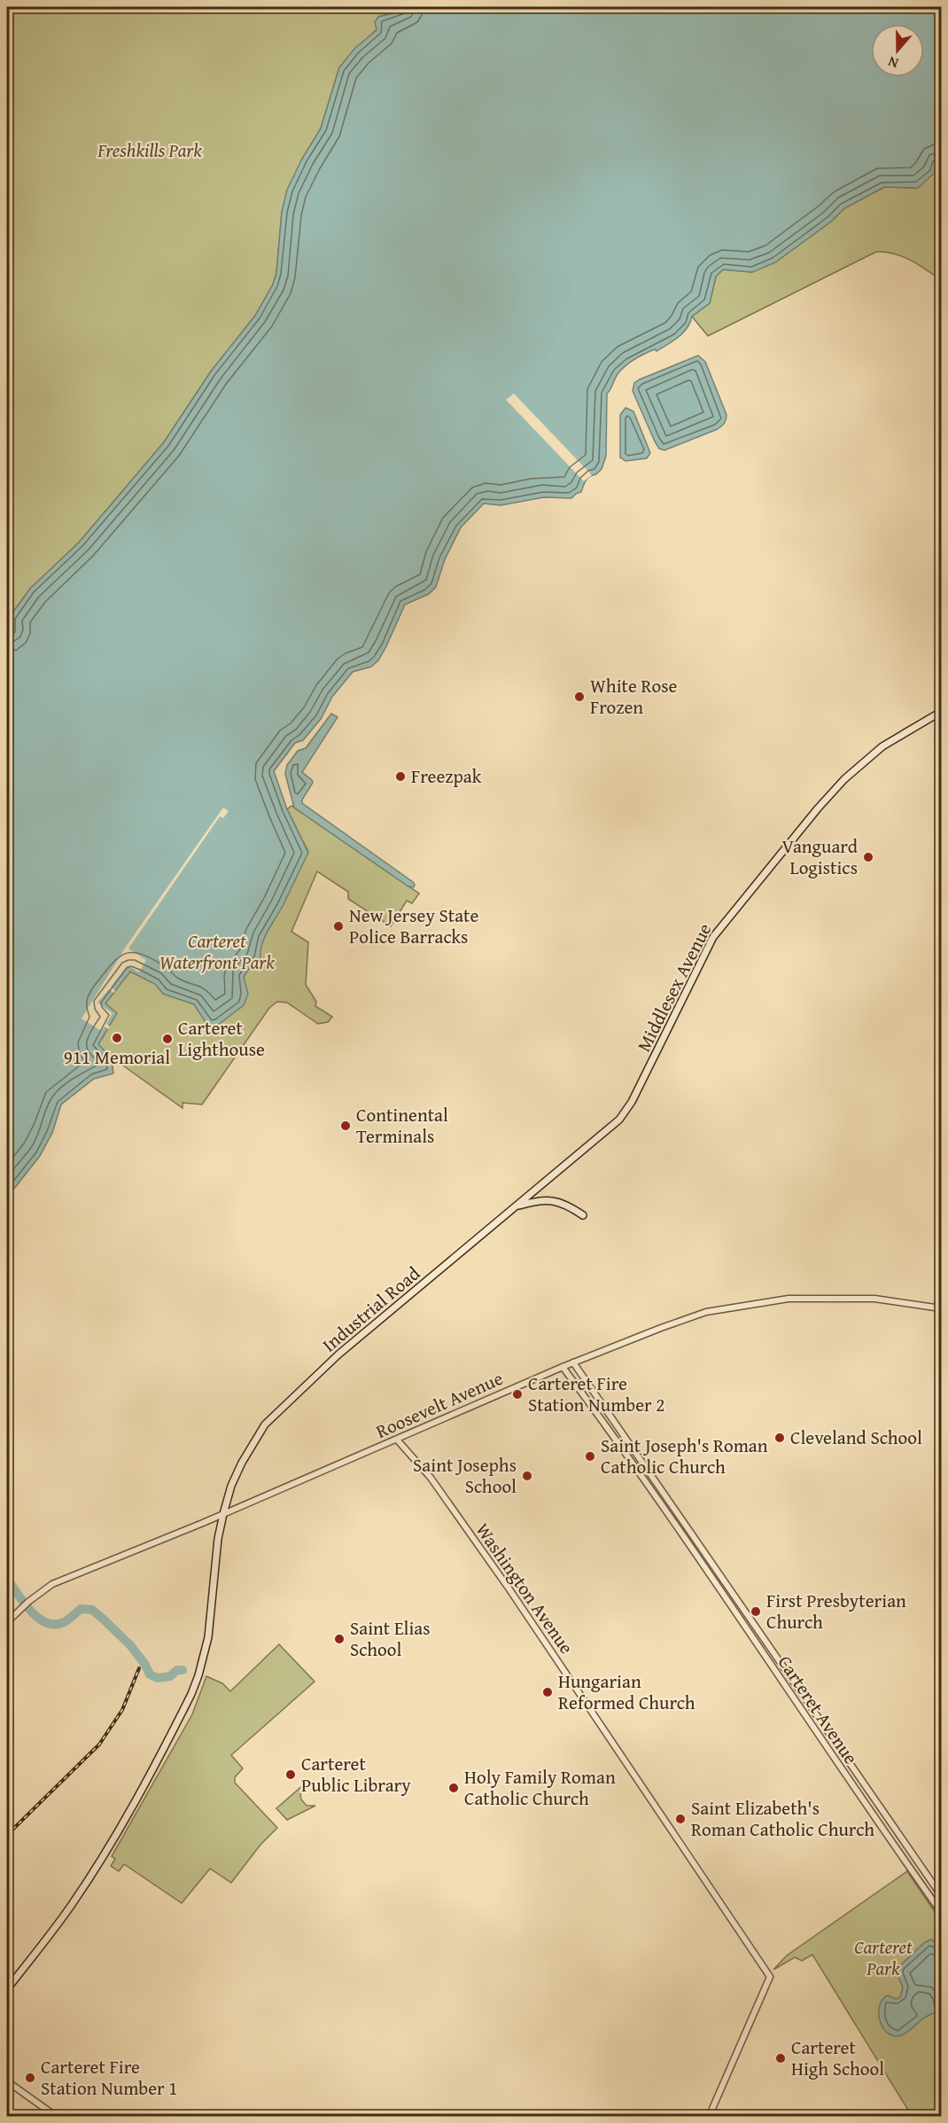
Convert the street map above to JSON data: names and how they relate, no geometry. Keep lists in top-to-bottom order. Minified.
{"streets":{"main road":["Middlesex Avenue","Industrial Road"],"street":["Roosevelt Avenue","Washington Avenue","Carteret Avenue"]},"crossings":[["Middlesex Avenue","Industrial Road"],["Industrial Road","Roosevelt Avenue"],["Roosevelt Avenue","Washington Avenue"],["Roosevelt Avenue","Carteret Avenue"]],"parks":["Freshkills Park","Carteret Waterfront Park","Carteret Park"],"places":["White Rose Frozen","Freezpak","Vanguard Logistics","New Jersey State Police Barracks","911 Memorial","Carteret Lighthouse","Continental Terminals","Carteret Fire Station Number 2","Cleveland School","Saint Joseph's Roman Catholic Church","Saint Josephs School","First Presbyterian Church","Saint Elias School","Hungarian Reformed Church","Carteret Public Library","Holy Family Roman Catholic Church","Saint Elizabeth's Roman Catholic Church","Carteret High School","Carteret Fire Station Number 1"],"north":"bottom"}
